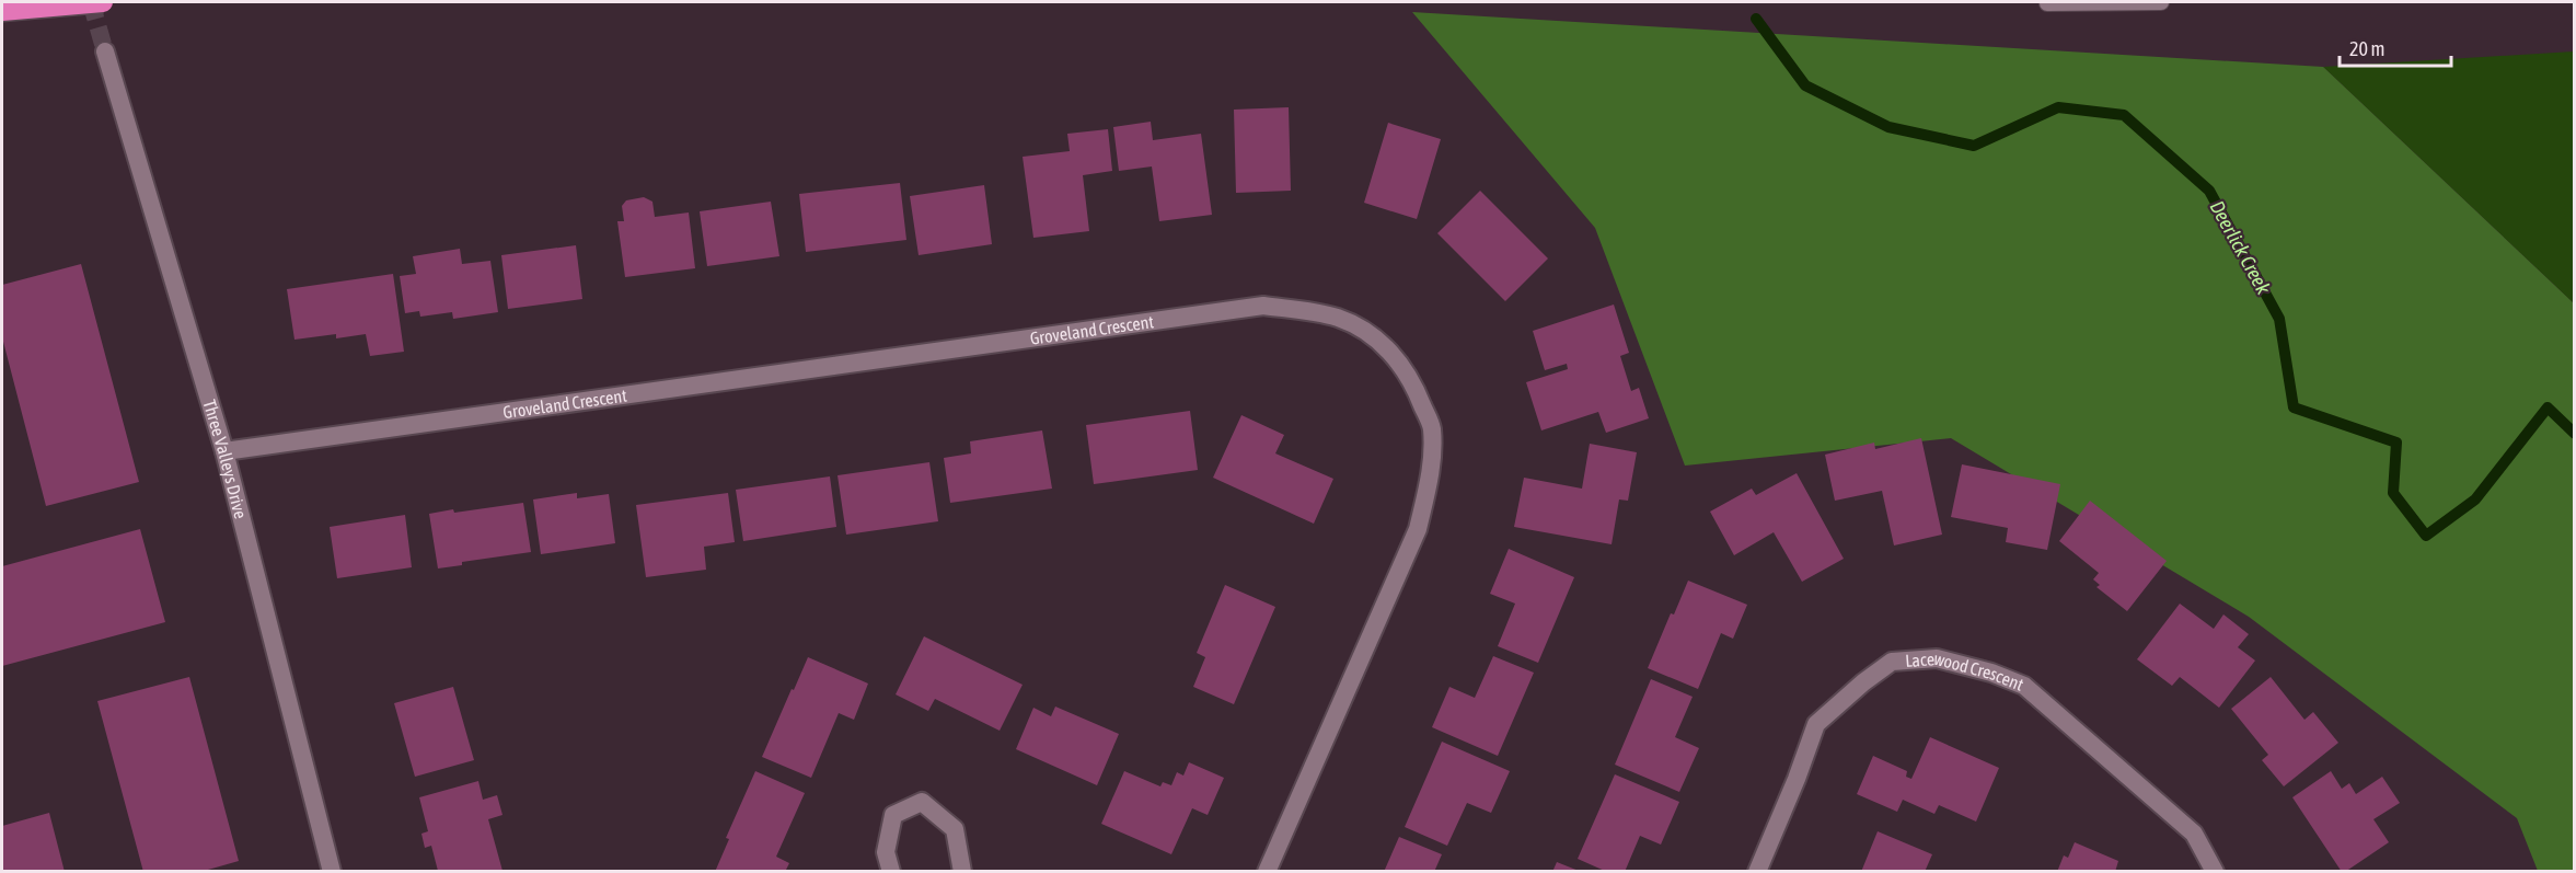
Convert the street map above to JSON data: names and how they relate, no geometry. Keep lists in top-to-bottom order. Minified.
{"streets":{"street":["Groveland Crescent","Three Valleys Drive","Lacewood Crescent"]},"crossings":[["Groveland Crescent","Three Valleys Drive"]],"water":["Deerlick Creek"],"scale_bar":"20 m"}
